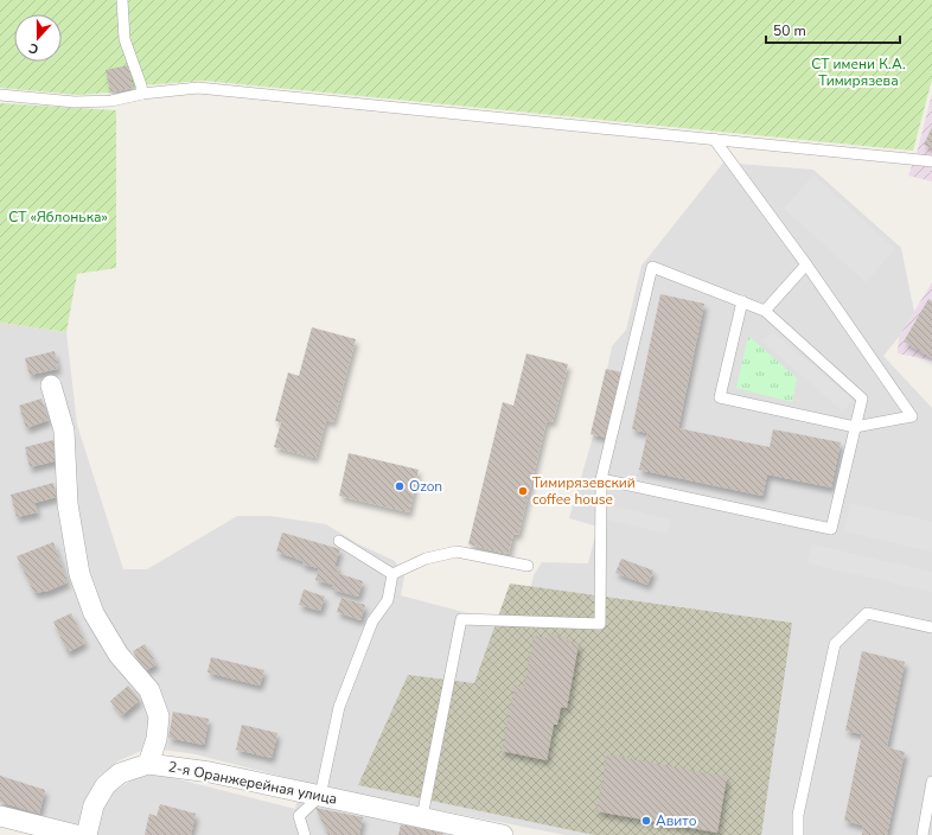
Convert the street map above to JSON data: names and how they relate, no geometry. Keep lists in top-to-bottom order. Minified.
{"streets":{"street":["2-я Оранжерейная улица"]},"parks":["СТ имени К.А. Тимирязева","СТ «Яблонька»"],"places":["Ozon","Тимирязевский coffee house","Авито"],"scale_bar":"50 m","north":"bottom"}
